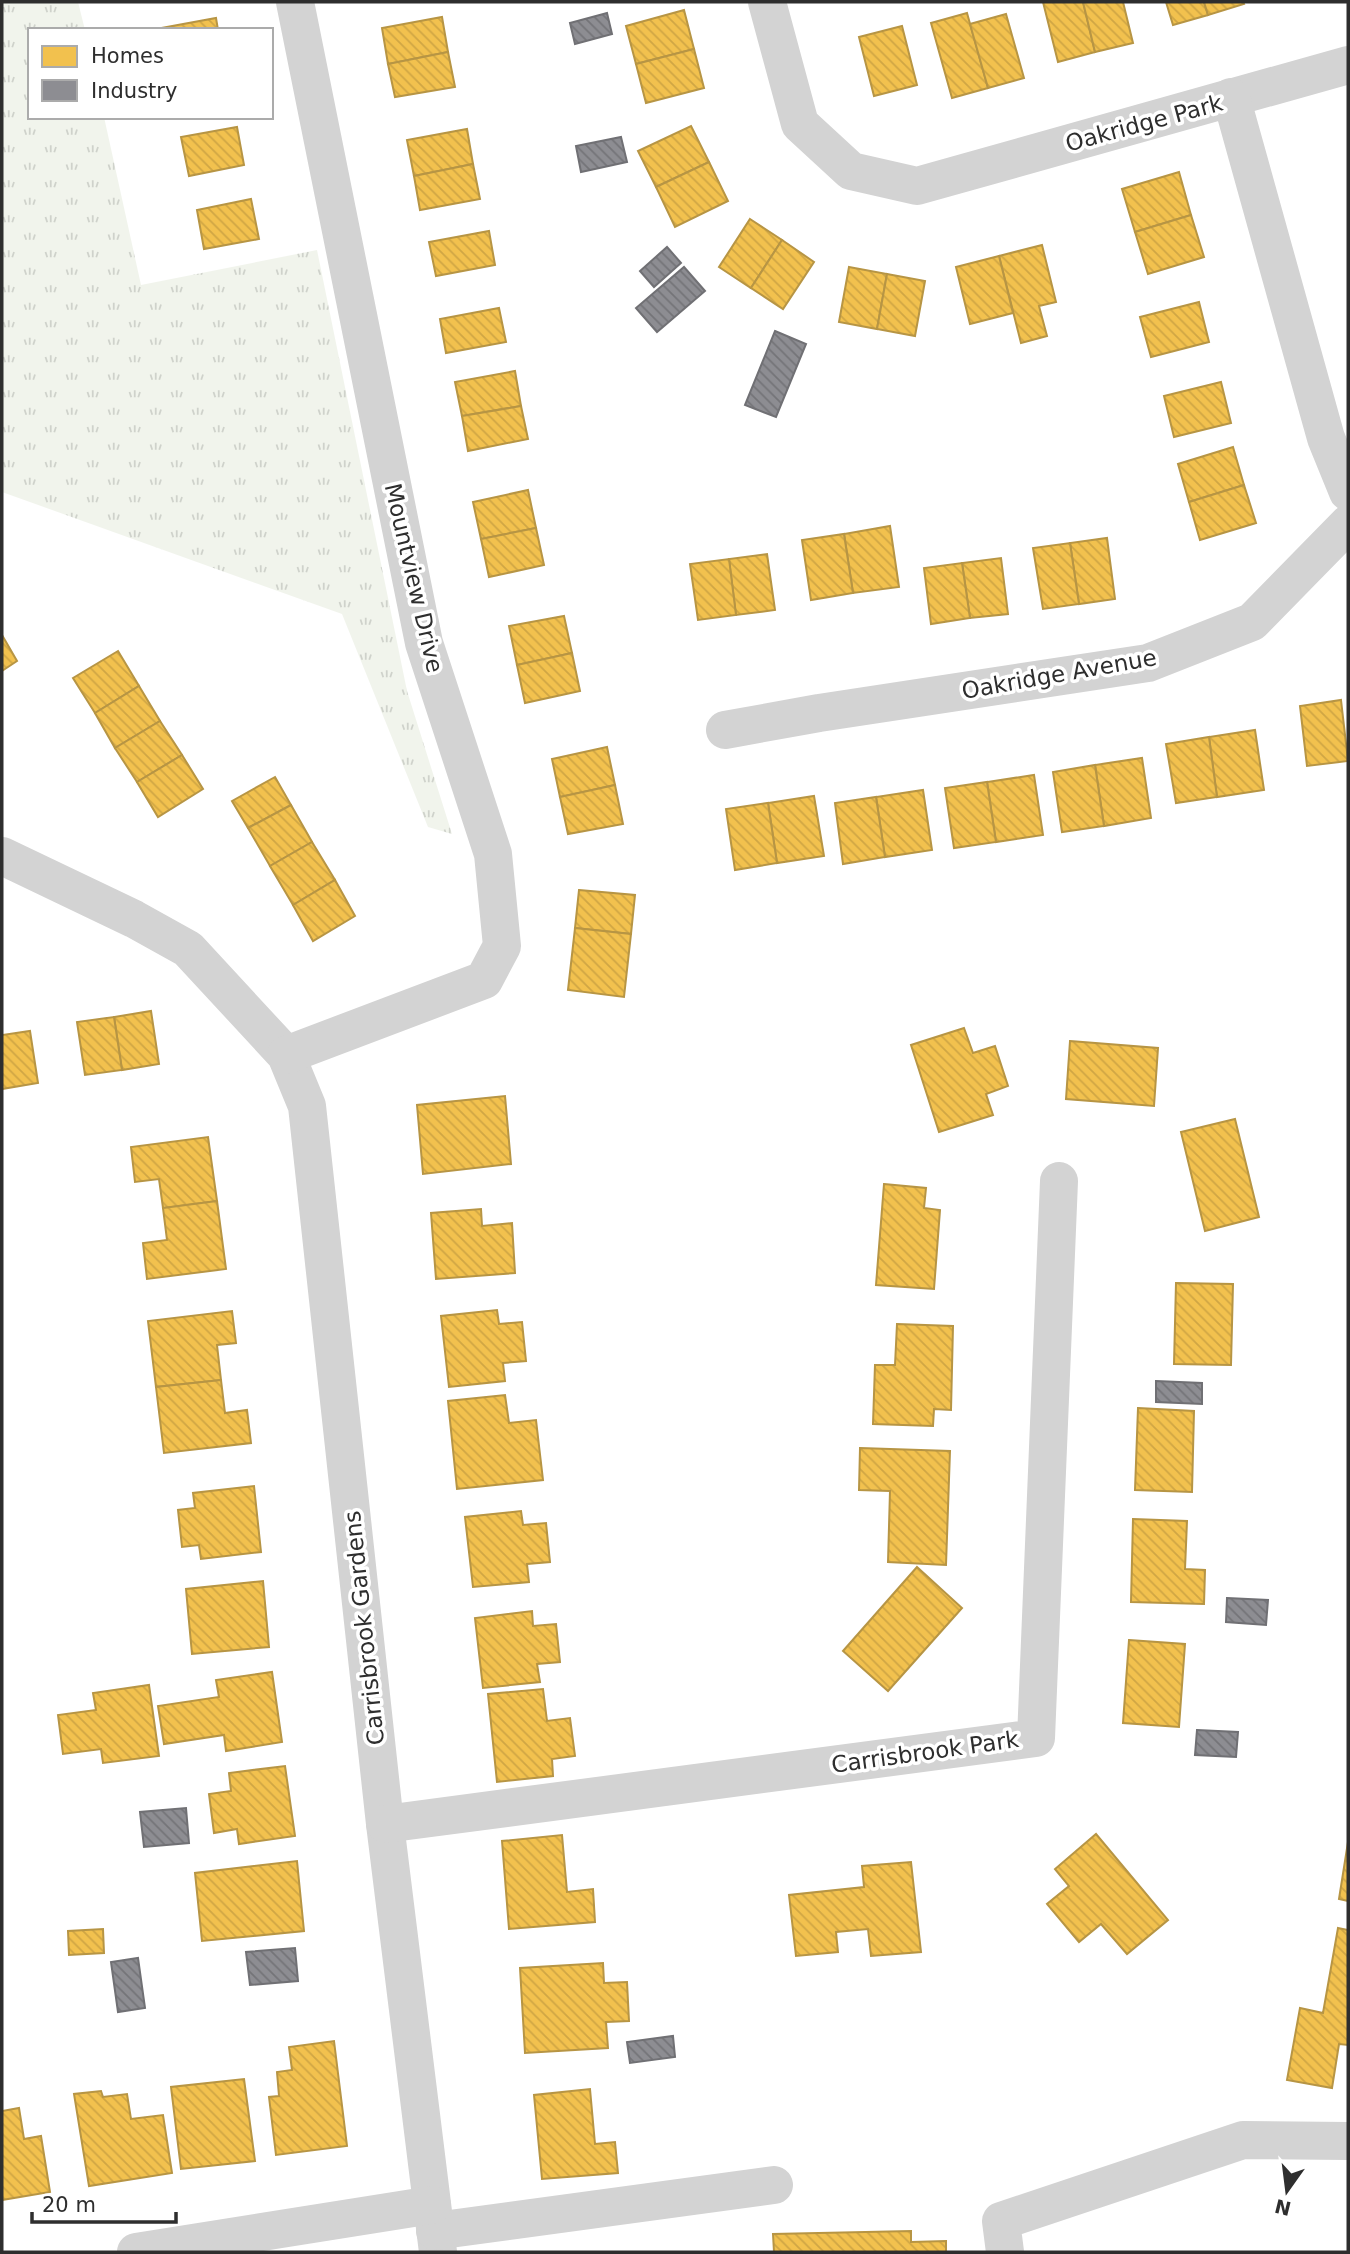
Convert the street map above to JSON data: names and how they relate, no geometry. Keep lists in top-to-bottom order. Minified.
{"streets":{"street":["Oakridge Park","Mountview Drive","Oakridge Avenue","Carrisbrook Gardens","Carrisbrook Park"]},"crossings":[["Mountview Drive","Carrisbrook Gardens"],["Carrisbrook Gardens","Carrisbrook Park"]],"legend":["Homes","Industry"],"scale_bar":"20 m","north":"bottom"}
